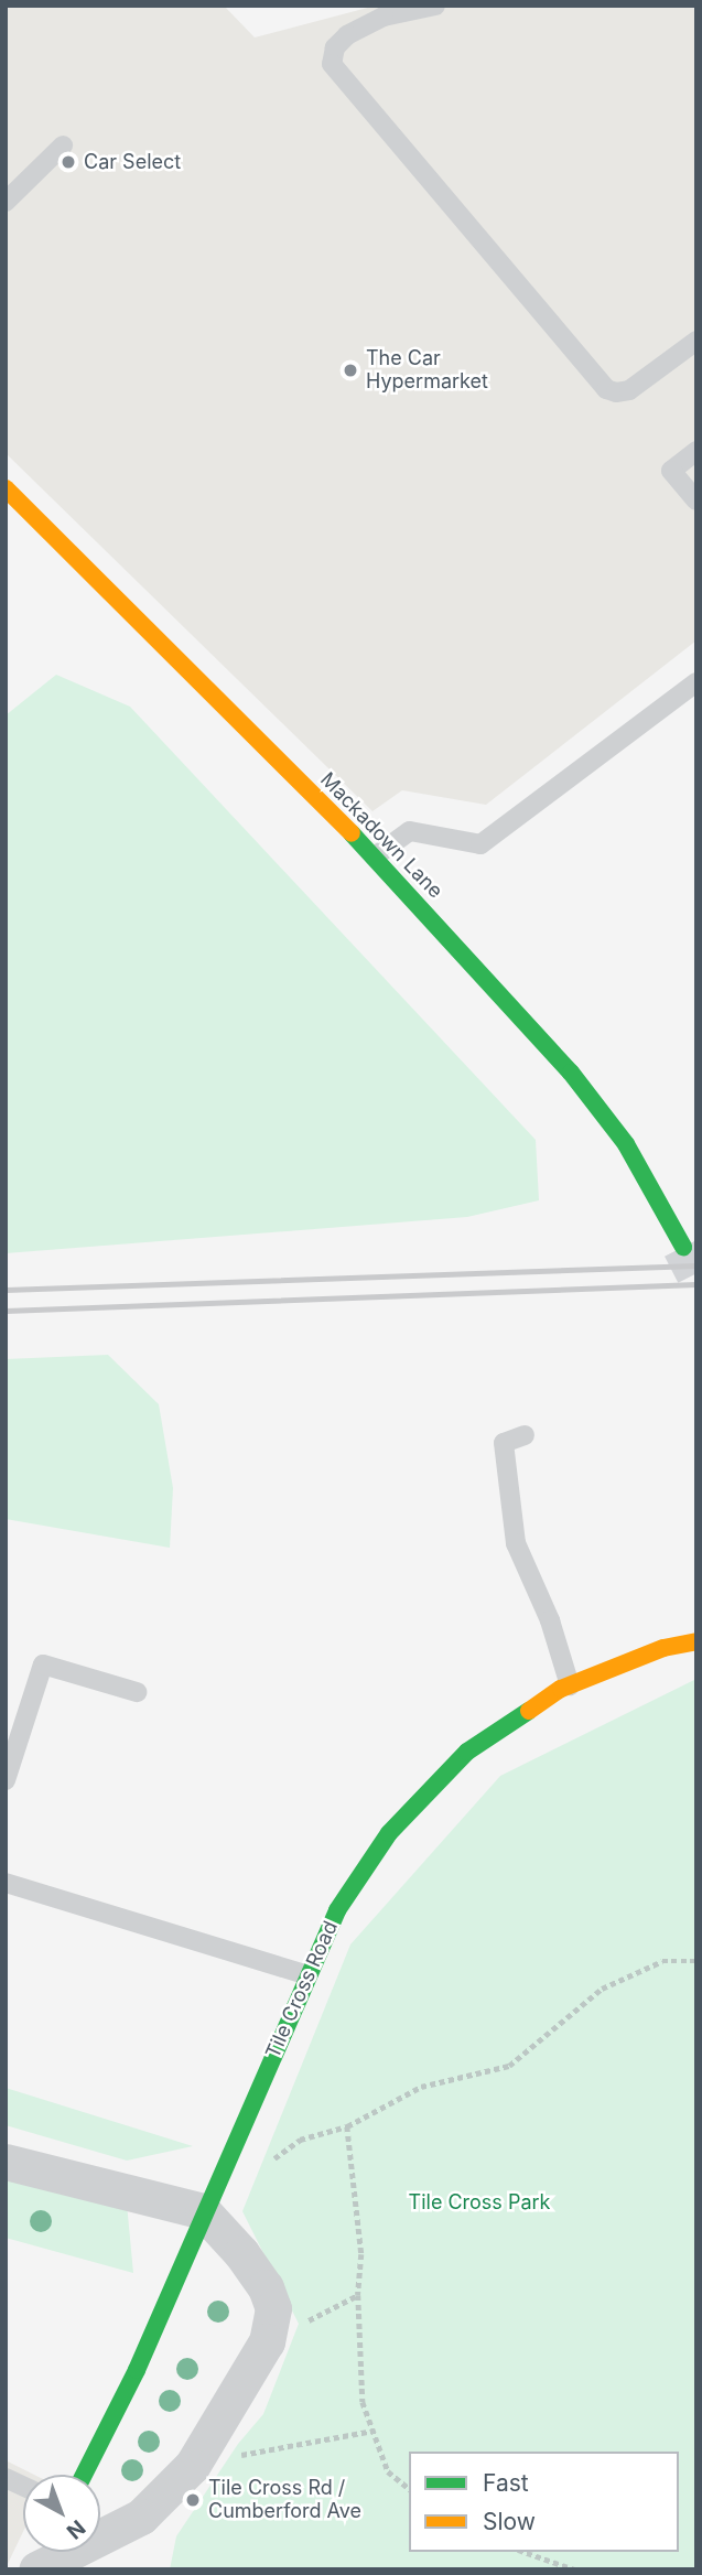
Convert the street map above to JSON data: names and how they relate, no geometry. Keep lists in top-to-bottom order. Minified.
{"streets":{"street":["Mackadown Lane","Tile Cross Road"]},"parks":["Tile Cross Park"],"places":["Car Select","The Car Hypermarket","Tile Cross Rd / Cumberford Ave"],"legend":["Fast","Slow"],"north":"bottom right"}
